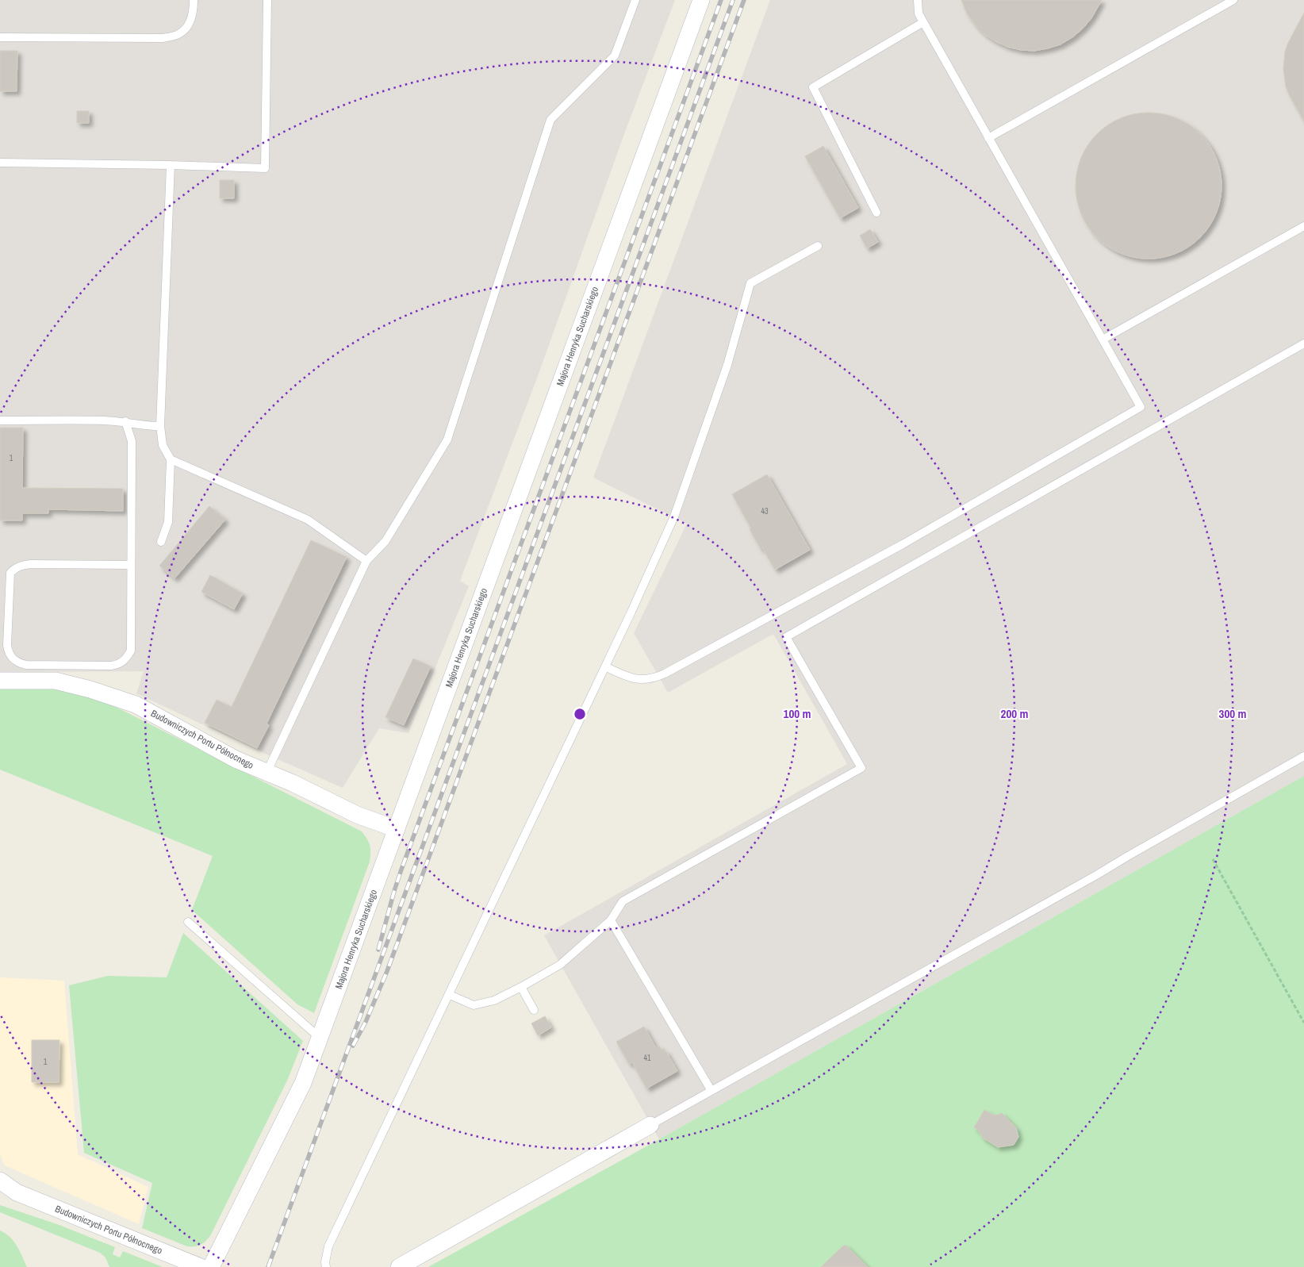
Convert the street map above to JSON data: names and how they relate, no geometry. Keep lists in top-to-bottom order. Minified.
{"streets":{"street":["Majora Henryka Sucharskiego","Budowniczych Portu Północnego"]},"crossings":[["Majora Henryka Sucharskiego","Budowniczych Portu Północnego"]],"house_numbers":["1","43","41","1"],"rings":["100 m","200 m","300 m"]}
